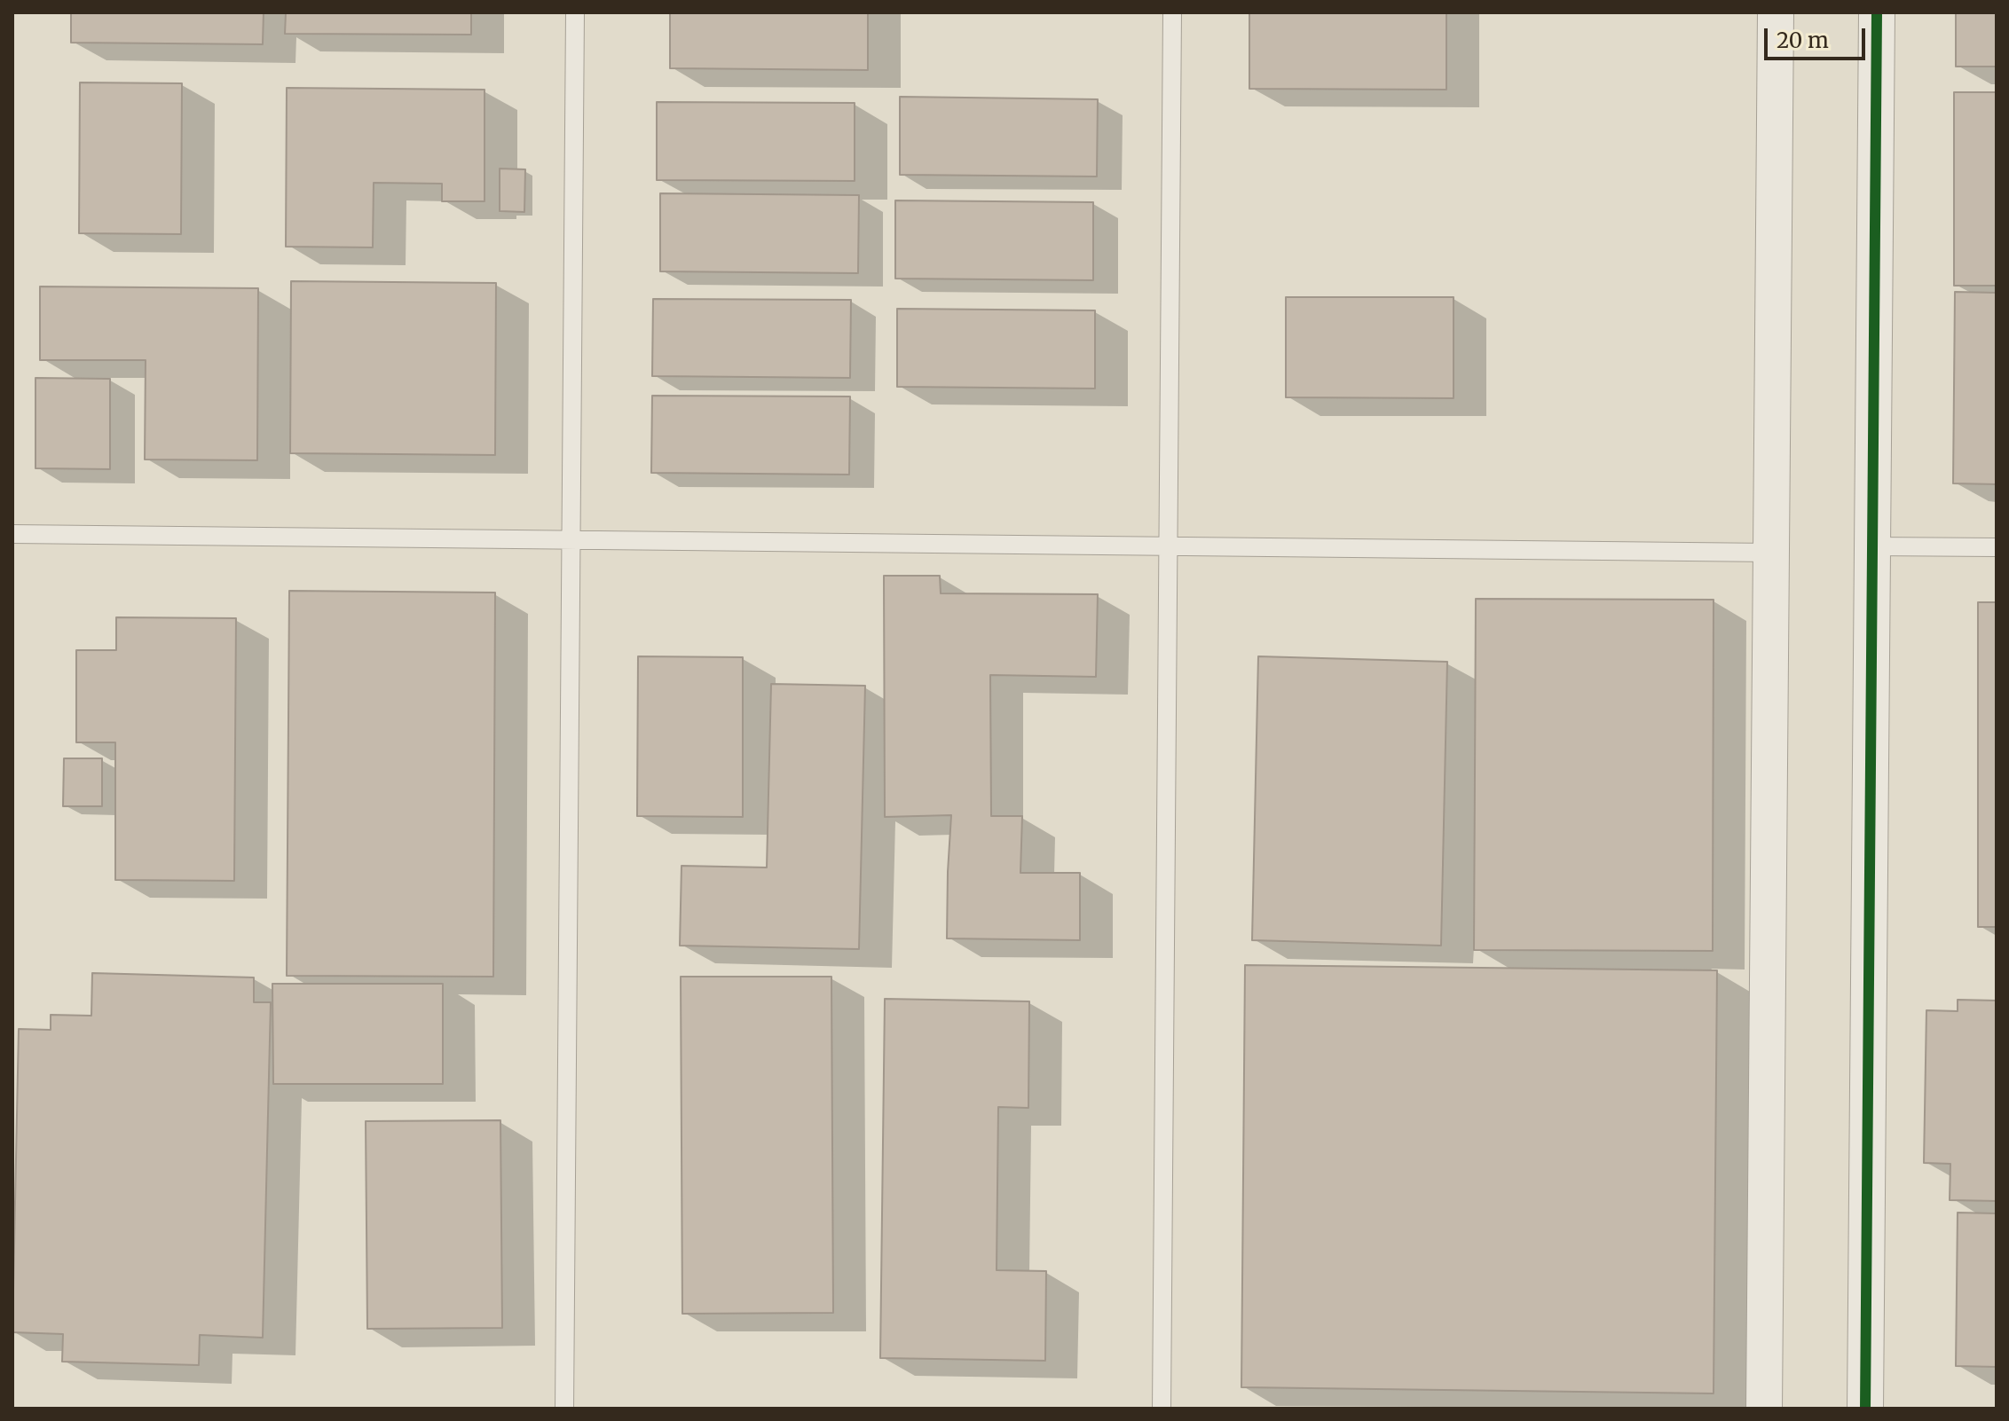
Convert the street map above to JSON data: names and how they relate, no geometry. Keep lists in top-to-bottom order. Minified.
{"scale_bar":"20 m"}
